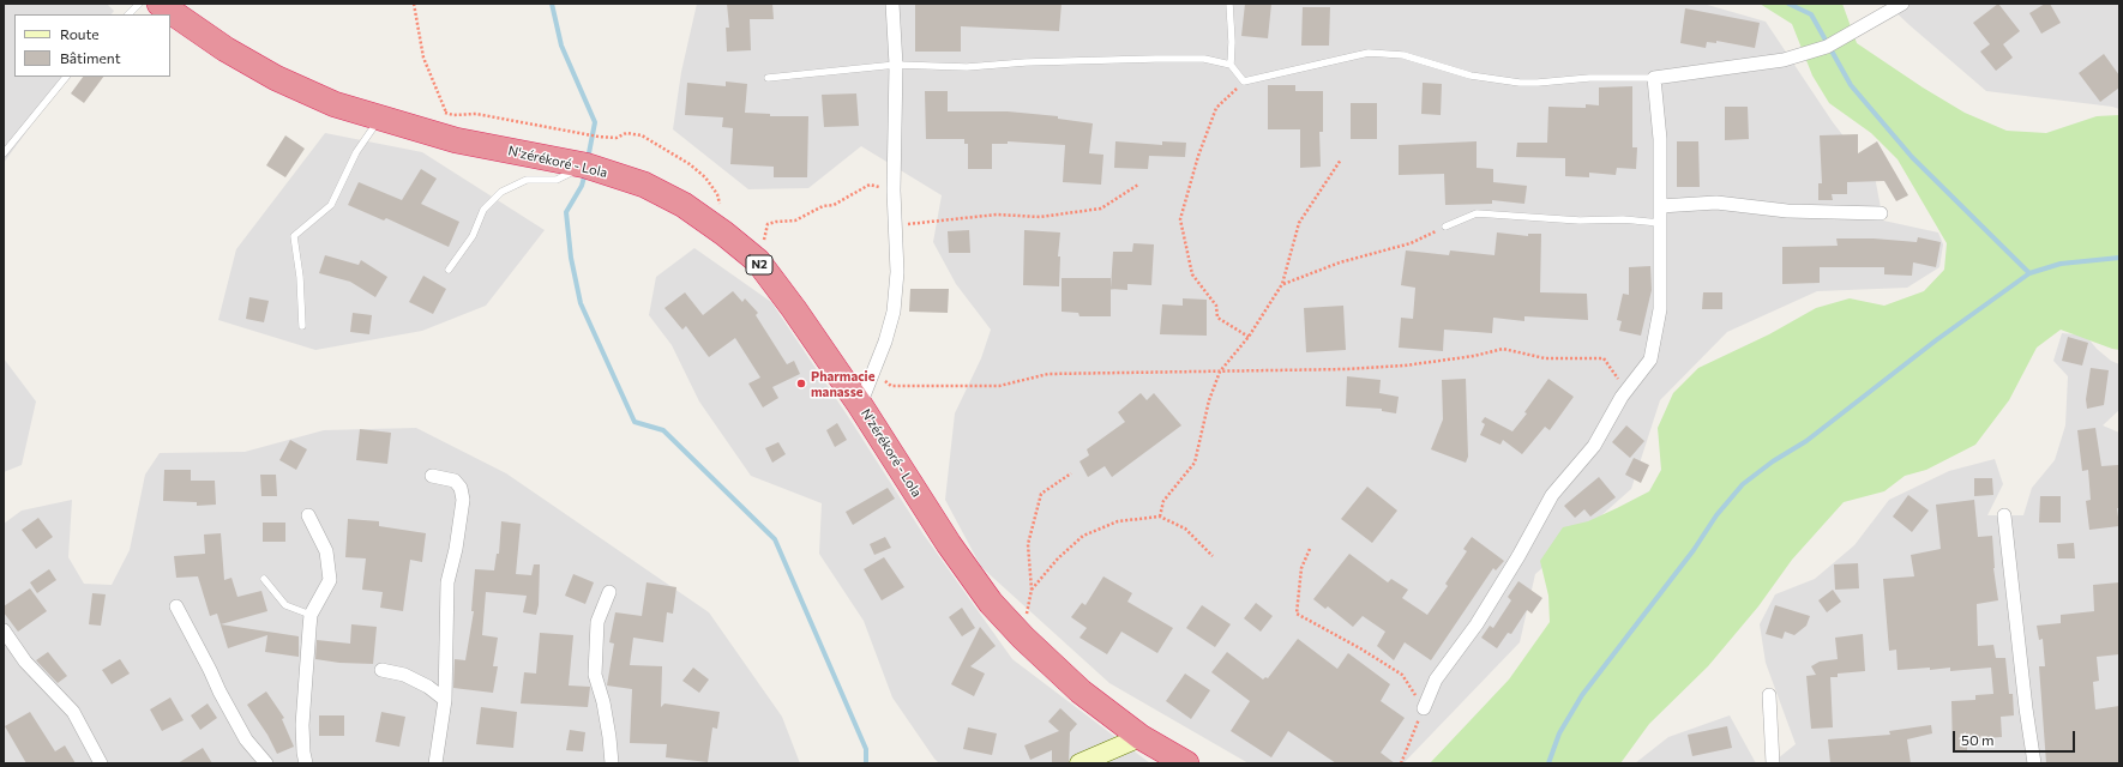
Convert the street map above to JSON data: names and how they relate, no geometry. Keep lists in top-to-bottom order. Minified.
{"streets":{"highway":["N'zérékoré - Lola","N2"]},"places":["Pharmacie manasse"],"legend":["Route","Bâtiment"],"scale_bar":"50 m"}
